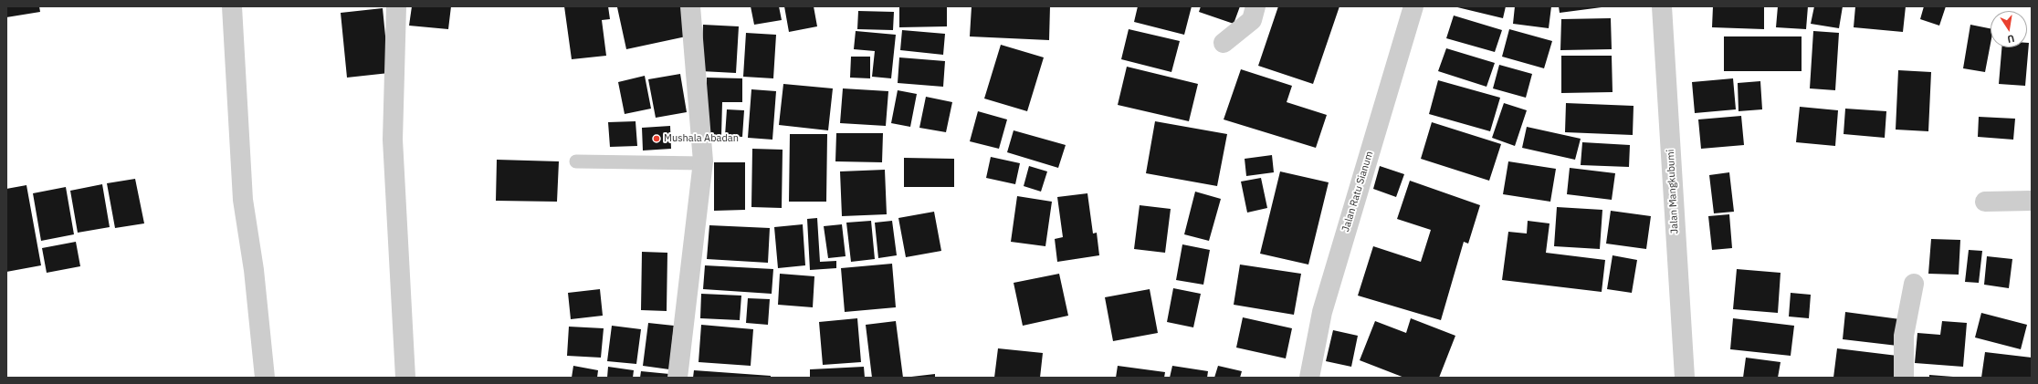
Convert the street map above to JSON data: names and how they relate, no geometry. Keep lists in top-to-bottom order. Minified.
{"streets":{"street":["Jalan Ratu Sianum","Jalan Mangkubumi"]},"places":["Mushala Abadan"],"north":"bottom"}
